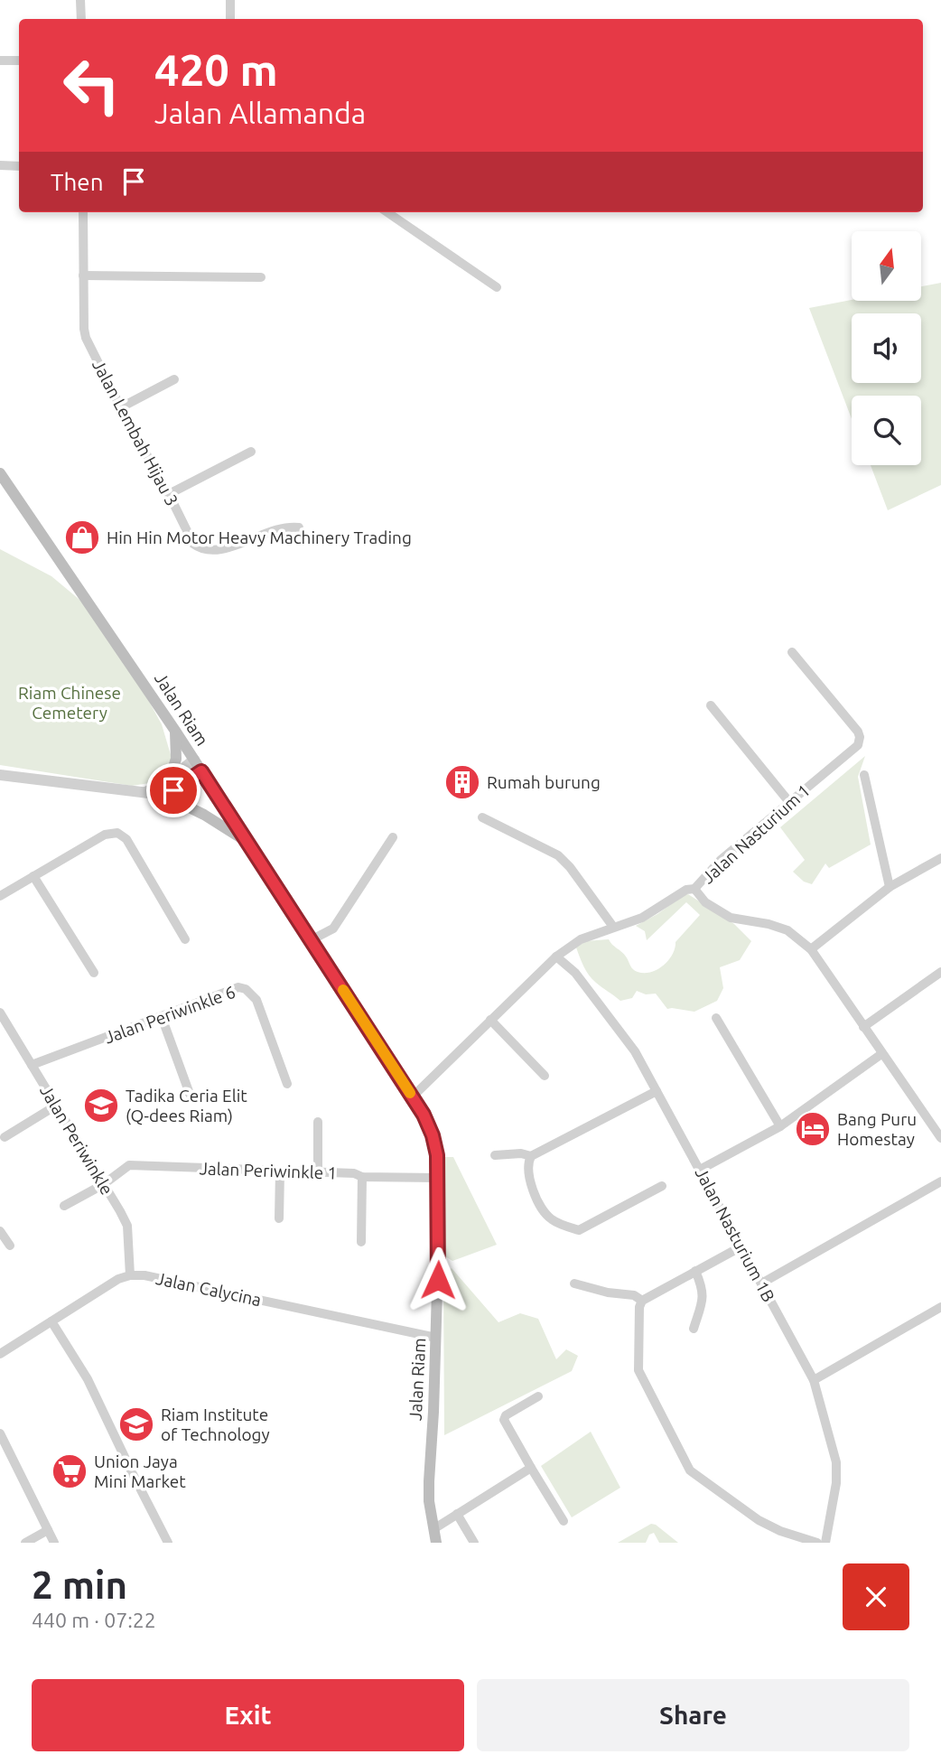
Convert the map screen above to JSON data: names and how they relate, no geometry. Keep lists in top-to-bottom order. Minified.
{"streets":{"main road":["Jalan Riam"],"street":["Jalan Lembah Hijau 3","Jalan Nasturium 1","Jalan Periwinkle 6","Jalan Periwinkle","Jalan Periwinkle 1","Jalan Nasturium 1B","Jalan Calycina"]},"crossings":[["Jalan Riam","Jalan Nasturium 1"],["Jalan Riam","Jalan Periwinkle 1"],["Jalan Riam","Jalan Calycina"],["Jalan Nasturium 1","Jalan Nasturium 1B"],["Jalan Periwinkle 6","Jalan Periwinkle"],["Jalan Periwinkle","Jalan Periwinkle 1"],["Jalan Periwinkle","Jalan Calycina"]],"parks":["Riam Chinese Cemetery"],"places":{"shop":["Hin Hin Motor Heavy Machinery Trading"],"building":["Rumah burung"],"school or university":["Tadika Ceria Elit (Q-dees Riam)","Riam Institute of Technology"],"hotel":["Bang Puru Homestay"],"supermarket":["Union Jaya Mini Market"]},"north":"top","page":{"turn":["420 m","Jalan Allamanda"],"then":"Then","heading":["2 min","440 m · 07:22"],"buttons":["Exit","Share"]}}
